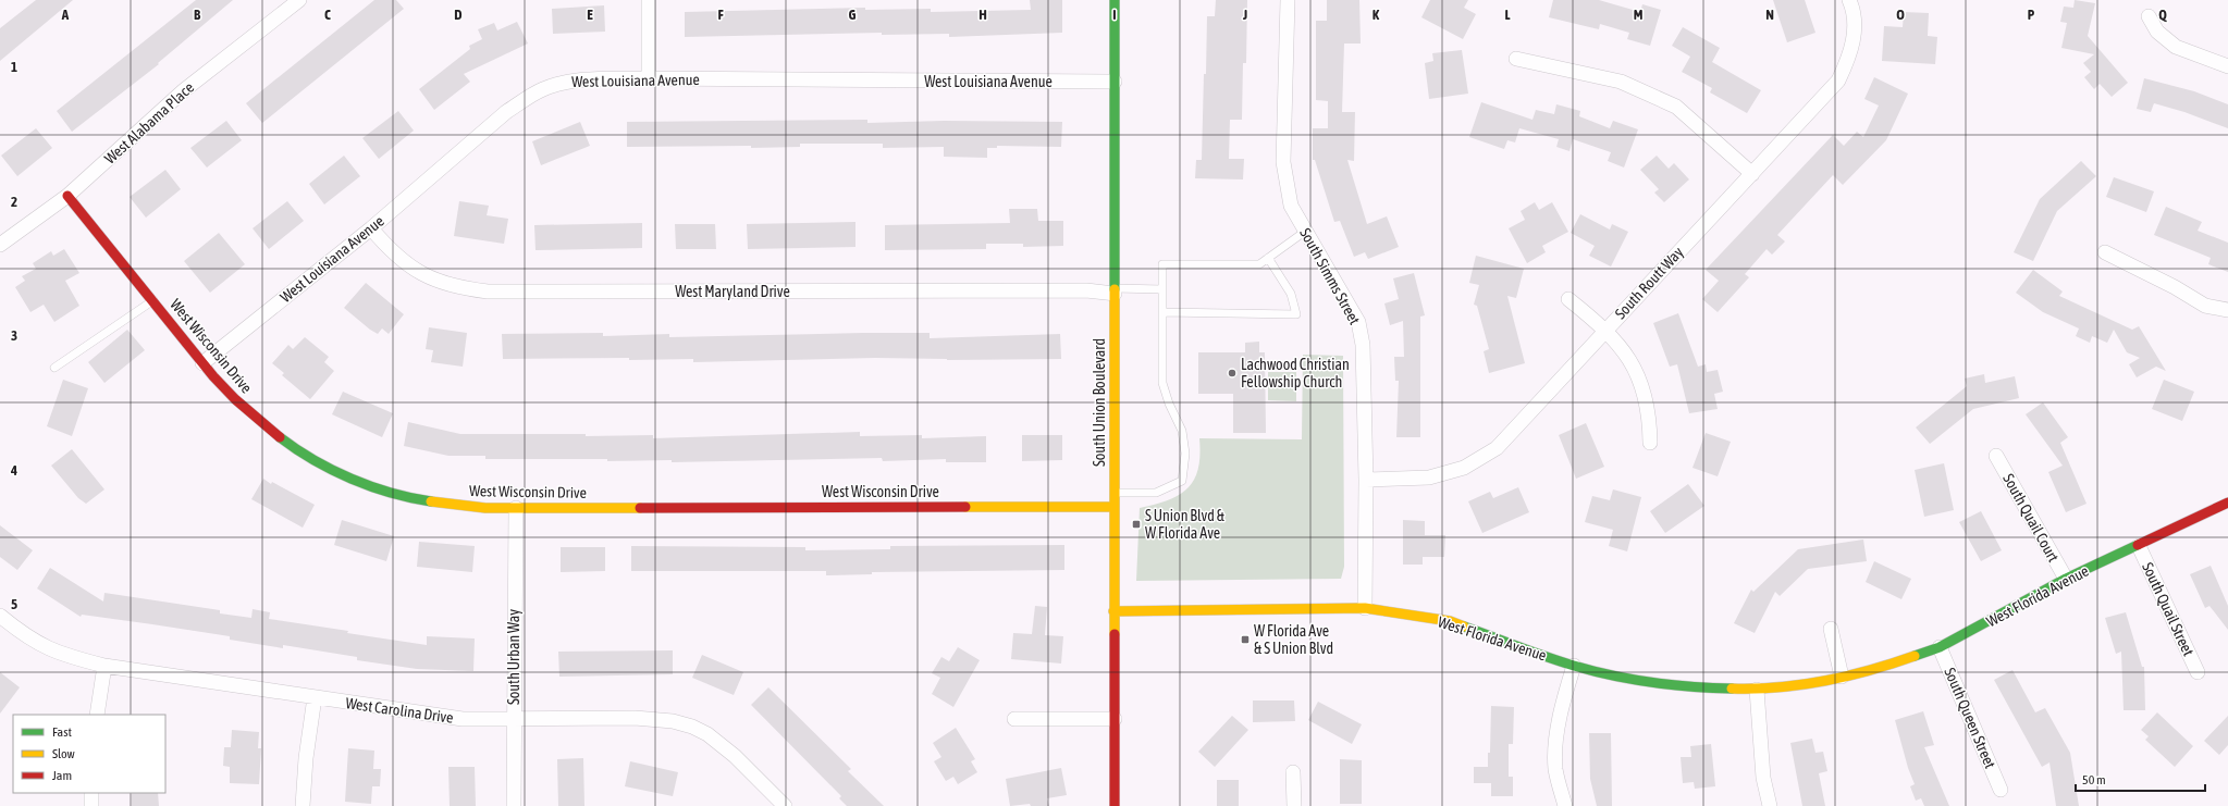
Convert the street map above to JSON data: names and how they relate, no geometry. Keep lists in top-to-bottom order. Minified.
{"streets":{"street":["West Louisiana Avenue","West Alabama Place","South Simms Street","South Routt Way","West Maryland Drive","West Wisconsin Drive","South Union Boulevard","South Quail Court","West Florida Avenue","South Quail Street","South Urban Way","West Carolina Drive","South Queen Street"]},"crossings":[["West Louisiana Avenue","West Maryland Drive"],["West Louisiana Avenue","West Wisconsin Drive"],["West Louisiana Avenue","South Union Boulevard"],["West Alabama Place","West Wisconsin Drive"],["South Simms Street","South Routt Way"],["South Simms Street","West Florida Avenue"],["West Maryland Drive","South Union Boulevard"],["West Wisconsin Drive","South Union Boulevard"],["West Wisconsin Drive","South Urban Way"],["South Union Boulevard","West Florida Avenue"],["South Quail Court","West Florida Avenue"],["West Florida Avenue","South Quail Street"],["West Florida Avenue","South Queen Street"],["South Urban Way","West Carolina Drive"]],"places":{"other":["Lachwood Christian Fellowship Church"],"transit":["S Union Blvd & W Florida Ave","W Florida Ave & S Union Blvd"]},"legend":["Fast","Slow","Jam"],"scale_bar":"50 m","grid":{"columns":["A","B","C","D","E","F","G","H","I","J","K","L","M","N","O","P","Q"],"rows":["1","2","3","4","5"]}}
